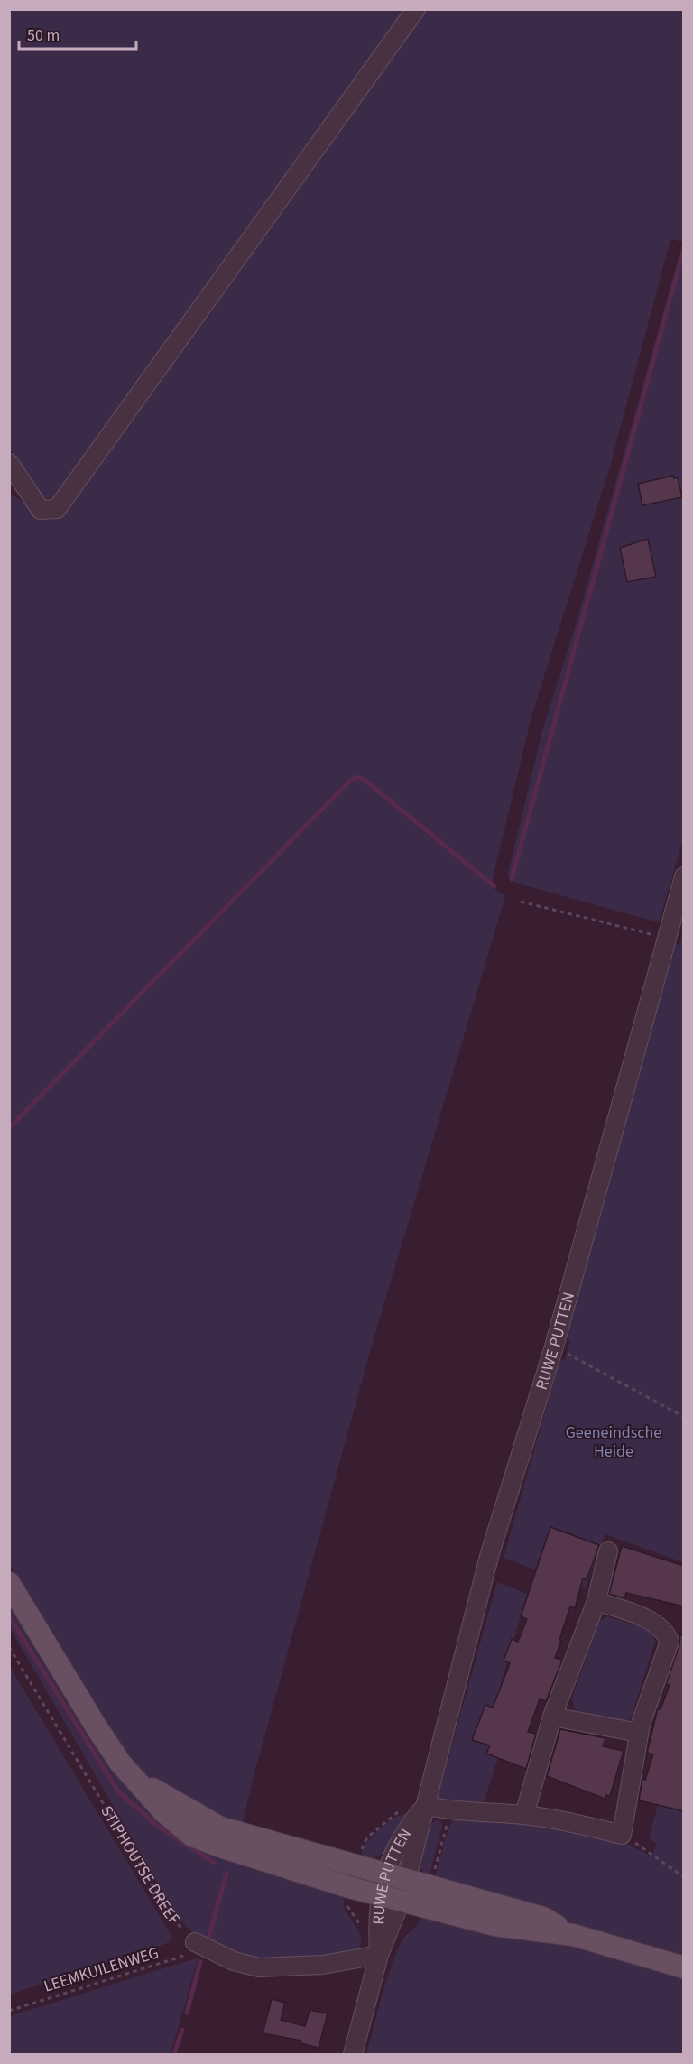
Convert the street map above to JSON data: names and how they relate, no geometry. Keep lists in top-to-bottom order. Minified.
{"streets":{"street":["RUWE PUTTEN"],"path":["STIPHOUTSE DREEF","LEEMKUILENWEG"]},"crossings":[["STIPHOUTSE DREEF","LEEMKUILENWEG"]],"parks":["Geeneindsche Heide"],"scale_bar":"50 m"}
